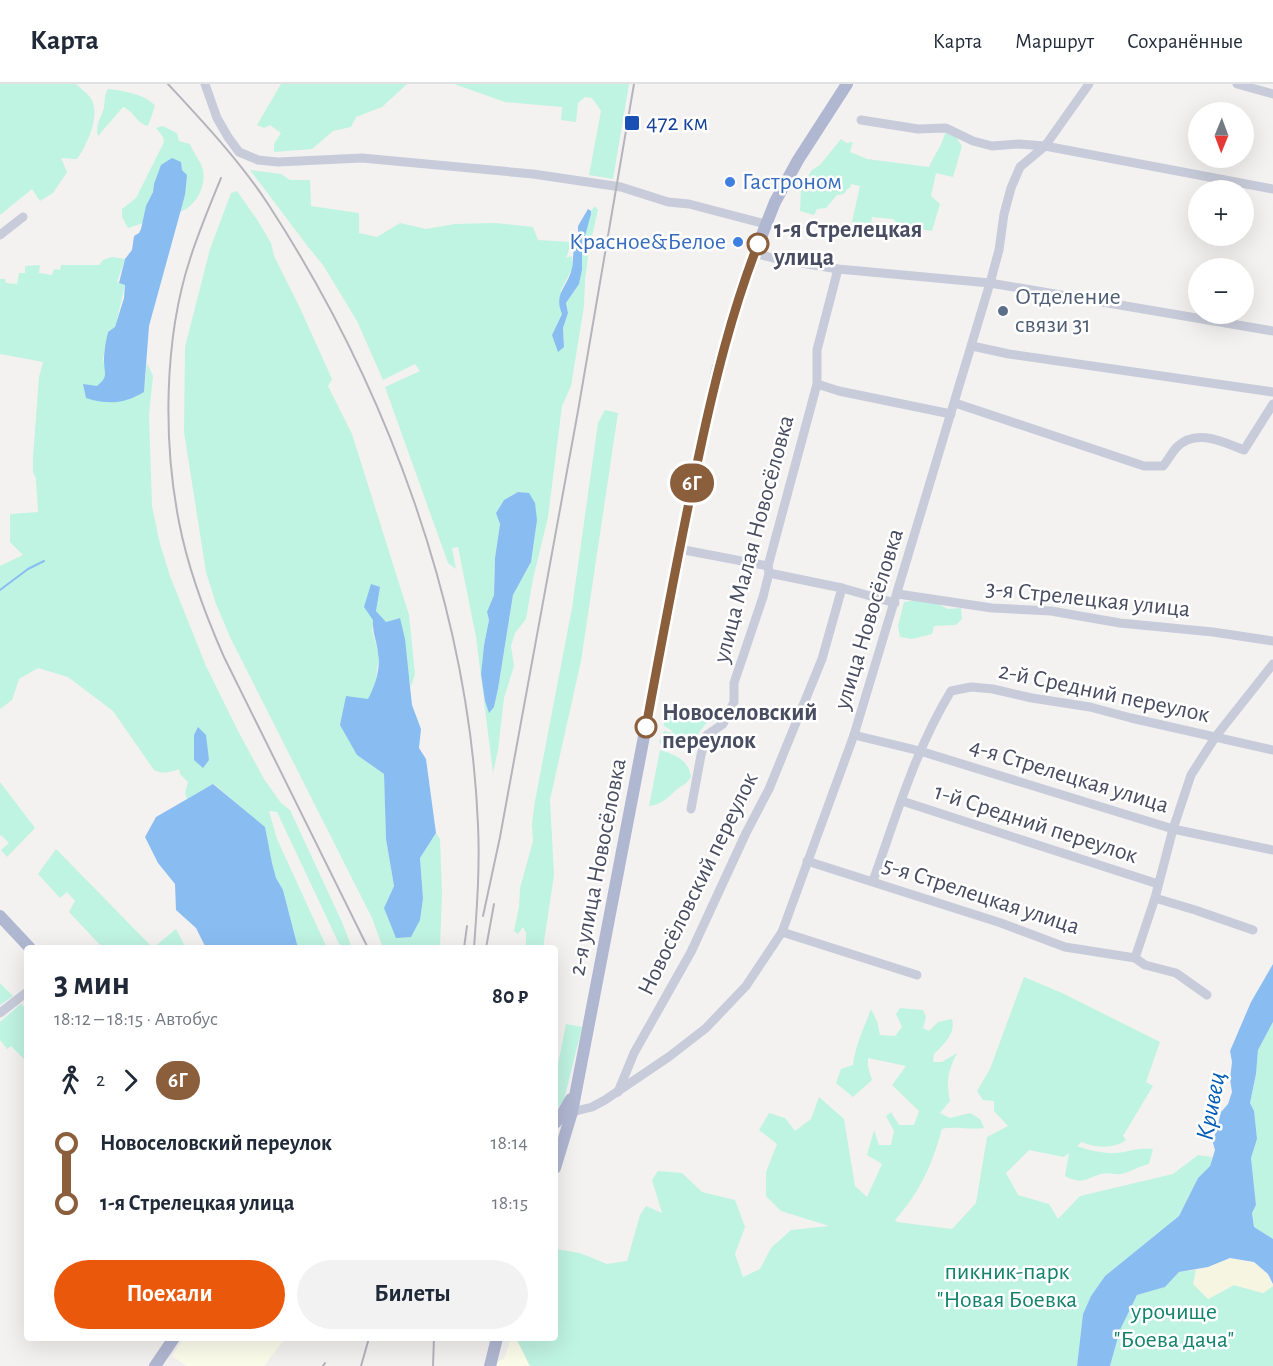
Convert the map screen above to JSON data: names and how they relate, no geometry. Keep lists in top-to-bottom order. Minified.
{"streets":{"main road":["2-я улица Новосёловка"],"street":["улица Малая Новосёловка","3-я Стрелецкая улица","улица Новосёловка","2-й Средний переулок","4-я Стрелецкая улица","1-й Средний переулок","Новосёловский переулок","5-я Стрелецкая улица"]},"crossings":[["улица Малая Новосёловка","3-я Стрелецкая улица"],["3-я Стрелецкая улица","улица Новосёловка"],["3-я Стрелецкая улица","2-я улица Новосёловка"],["3-я Стрелецкая улица","Новосёловский переулок"],["улица Новосёловка","4-я Стрелецкая улица"],["улица Новосёловка","2-я улица Новосёловка"],["улица Новосёловка","Новосёловский переулок"],["улица Новосёловка","5-я Стрелецкая улица"],["2-й Средний переулок","4-я Стрелецкая улица"],["2-й Средний переулок","1-й Средний переулок"],["2-й Средний переулок","5-я Стрелецкая улица"]],"water":["Кривец"],"parks":["пикник-парк \"Новая Боевка","урочище \"Боева дача\""],"places":{"transit":["472 км"],"other":["Гастроном","Красное&Белое","1-я Стрелецкая улица","Отделение связи 31","Новоселовский переулок"]},"lines":["bus line 6Г"],"north":"bottom","page":{"header":"Карта","nav":["Карта","Маршрут","Сохранённые"],"on_map":"6Г","map_buttons":["+","−"],"heading":["3 мин","18:12 – 18:15 · Автобус","80 ₽"],"legs":["2","6Г"],"list":[{"name":"Новоселовский переулок","value":"18:14"},{"name":"1-я Стрелецкая улица","value":"18:15"}],"buttons":["Поехали","Билеты"]}}
